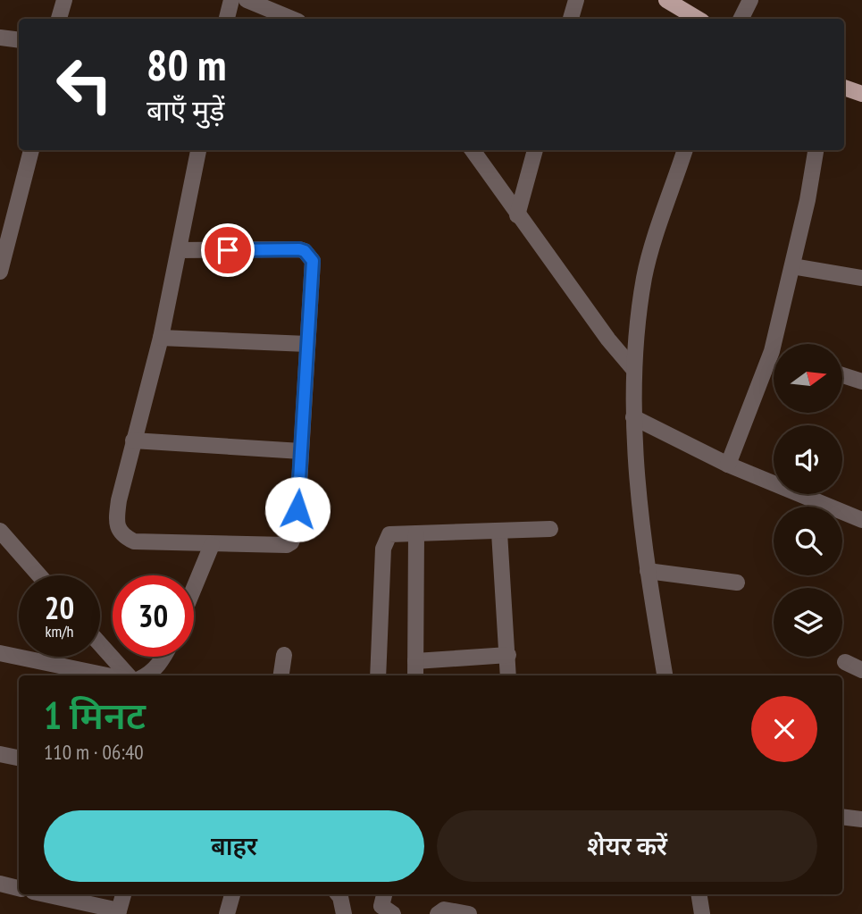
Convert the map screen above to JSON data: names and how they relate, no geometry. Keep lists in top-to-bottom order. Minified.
{"north":"right","page":{"turn":["80 m","बाएँ मुड़ें"],"speed":"20 km/h","limit":"30","heading":["1 मिनट","110 m · 06:40"],"buttons":["बाहर","शेयर करें"]}}
